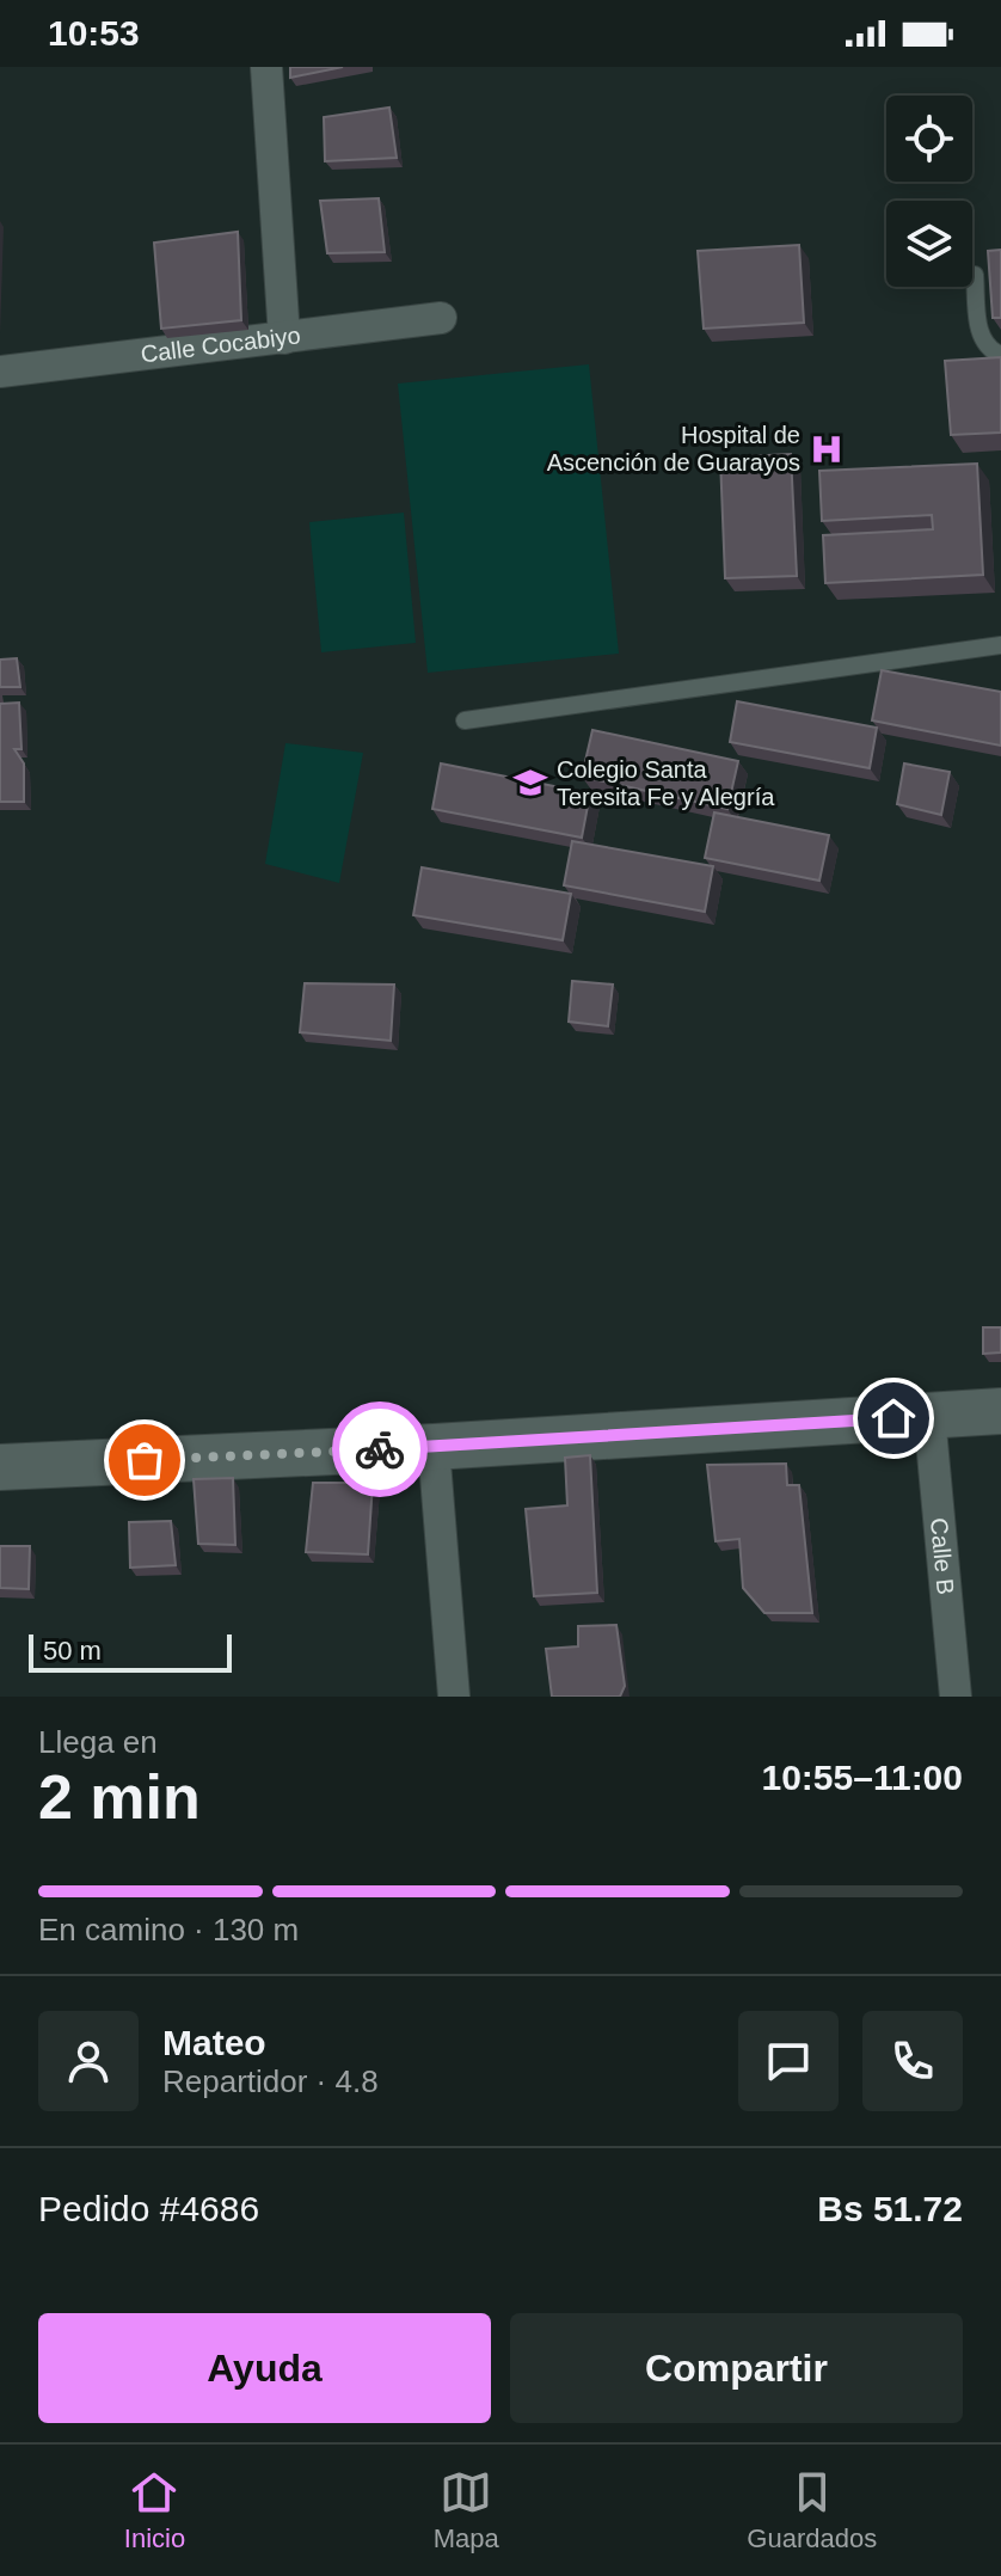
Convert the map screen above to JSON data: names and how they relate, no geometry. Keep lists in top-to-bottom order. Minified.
{"streets":{"street":["Calle Cocabiyo","Calle B"]},"places":{"hospital":["Hospital de Ascención de Guarayos"],"school or university":["Colegio Santa Teresita Fe y Alegría"]},"scale_bar":"50 m","page":{"status":"10:53","scale":"50 m","heading":["2 min","Llega en","10:55–11:00"],"panel":["Mateo","Repartidor · 4.8","Pedido #4686","Bs 51.72"],"bar":"En camino · 130 m","buttons":["Ayuda","Compartir"],"tabs":["Inicio","Mapa","Guardados"]}}
